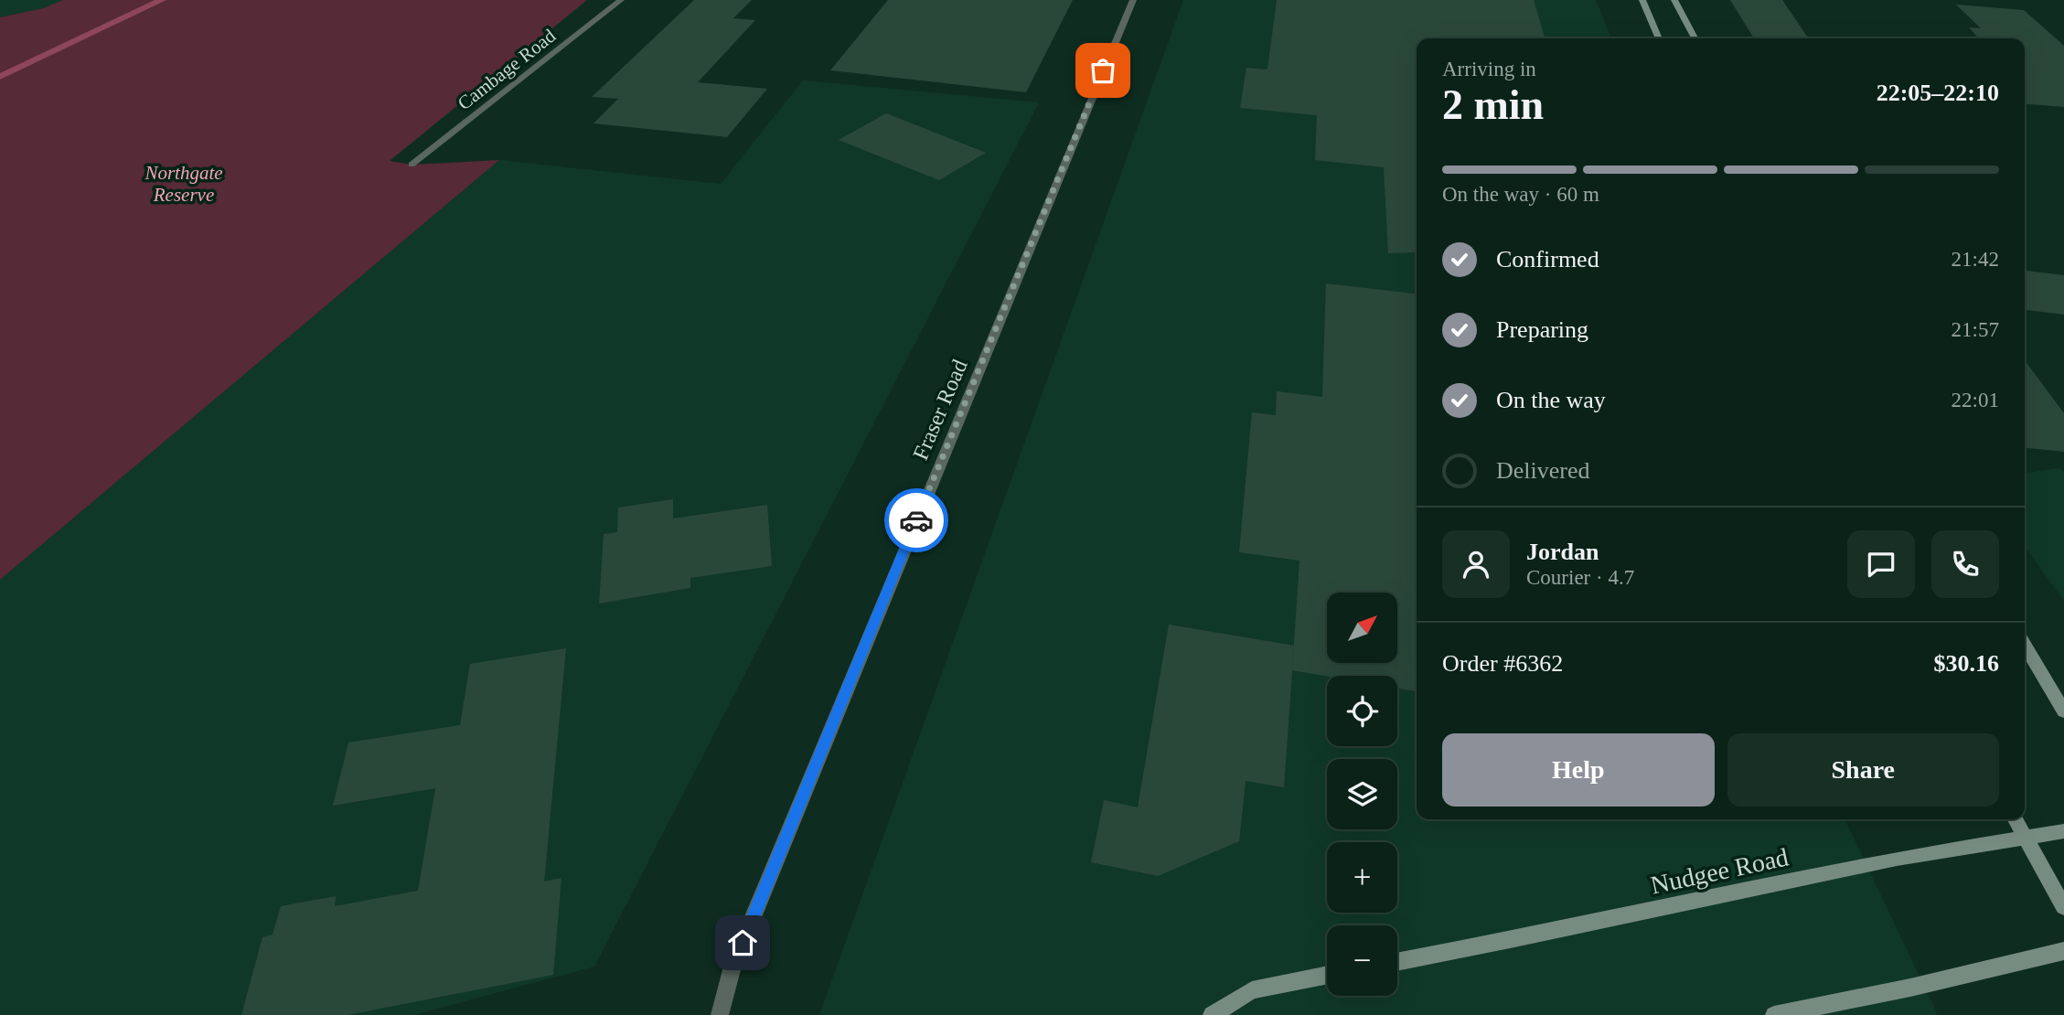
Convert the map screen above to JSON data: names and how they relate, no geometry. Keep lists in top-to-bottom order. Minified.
{"streets":{"main road":["Nudgee Road"],"street":["Cambage Road","Fraser Road"]},"parks":["Northgate Reserve"],"north":"top right","page":{"heading":["2 min","Arriving in","22:05–22:10"],"panel":["Jordan","Courier · 4.7","Order #6362","$30.16"],"bar":"On the way · 60 m","list":[["Confirmed","21:42"],["Preparing","21:57"],["On the way","22:01"],"Delivered"],"map_buttons":["+","−"],"buttons":["Help","Share"]}}
